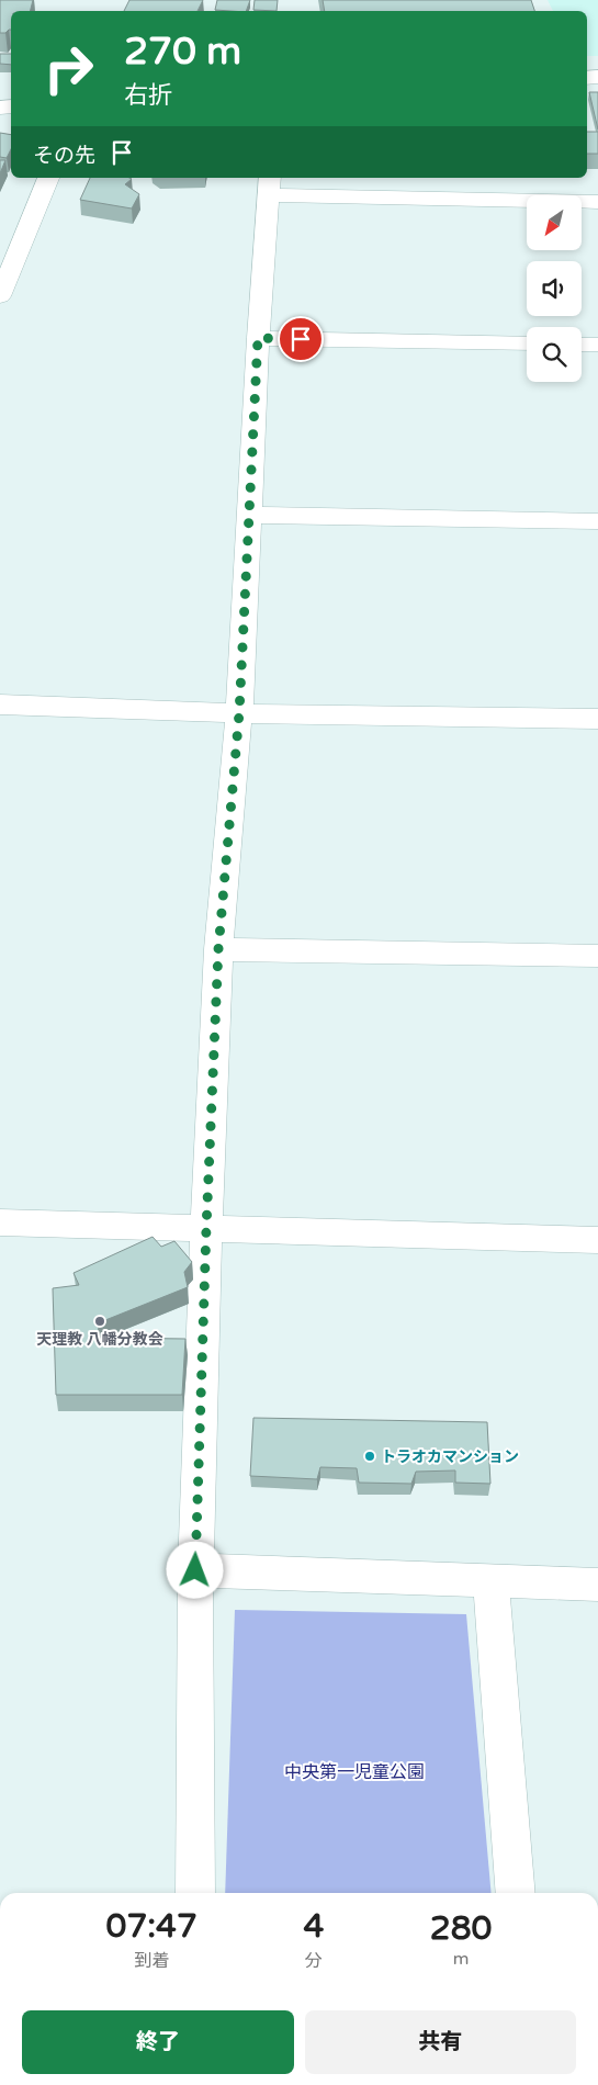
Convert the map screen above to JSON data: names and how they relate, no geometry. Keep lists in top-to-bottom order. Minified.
{"parks":["中央第一児童公園"],"places":["天理教 八幡分教会","トラオカマンション"],"north":"bottom left","page":{"turn":["270 m","右折"],"then":"その先","eta":["07:47","到着","4","分","280","m"],"buttons":["終了","共有"]}}
